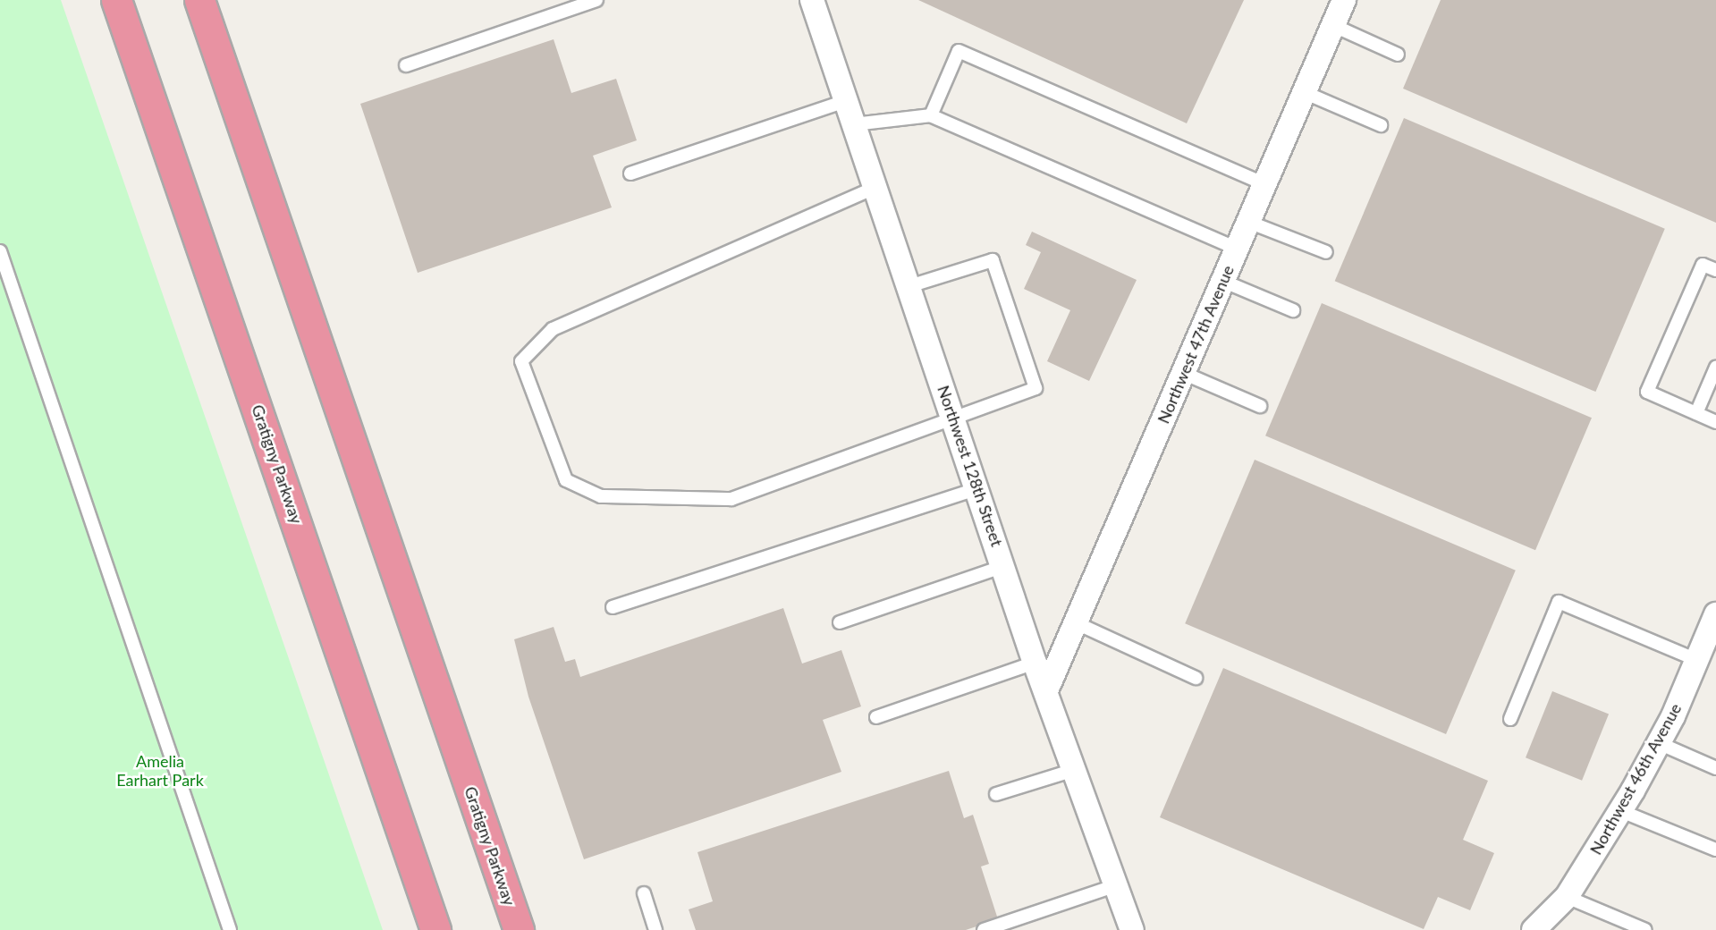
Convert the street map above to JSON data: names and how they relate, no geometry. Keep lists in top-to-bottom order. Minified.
{"streets":{"highway":["Gratigny Parkway"],"street":["Northwest 47th Avenue","Northwest 128th Street","Northwest 46th Avenue"]},"crossings":[["Northwest 47th Avenue","Northwest 128th Street"]],"parks":["Amelia Earhart Park"]}
